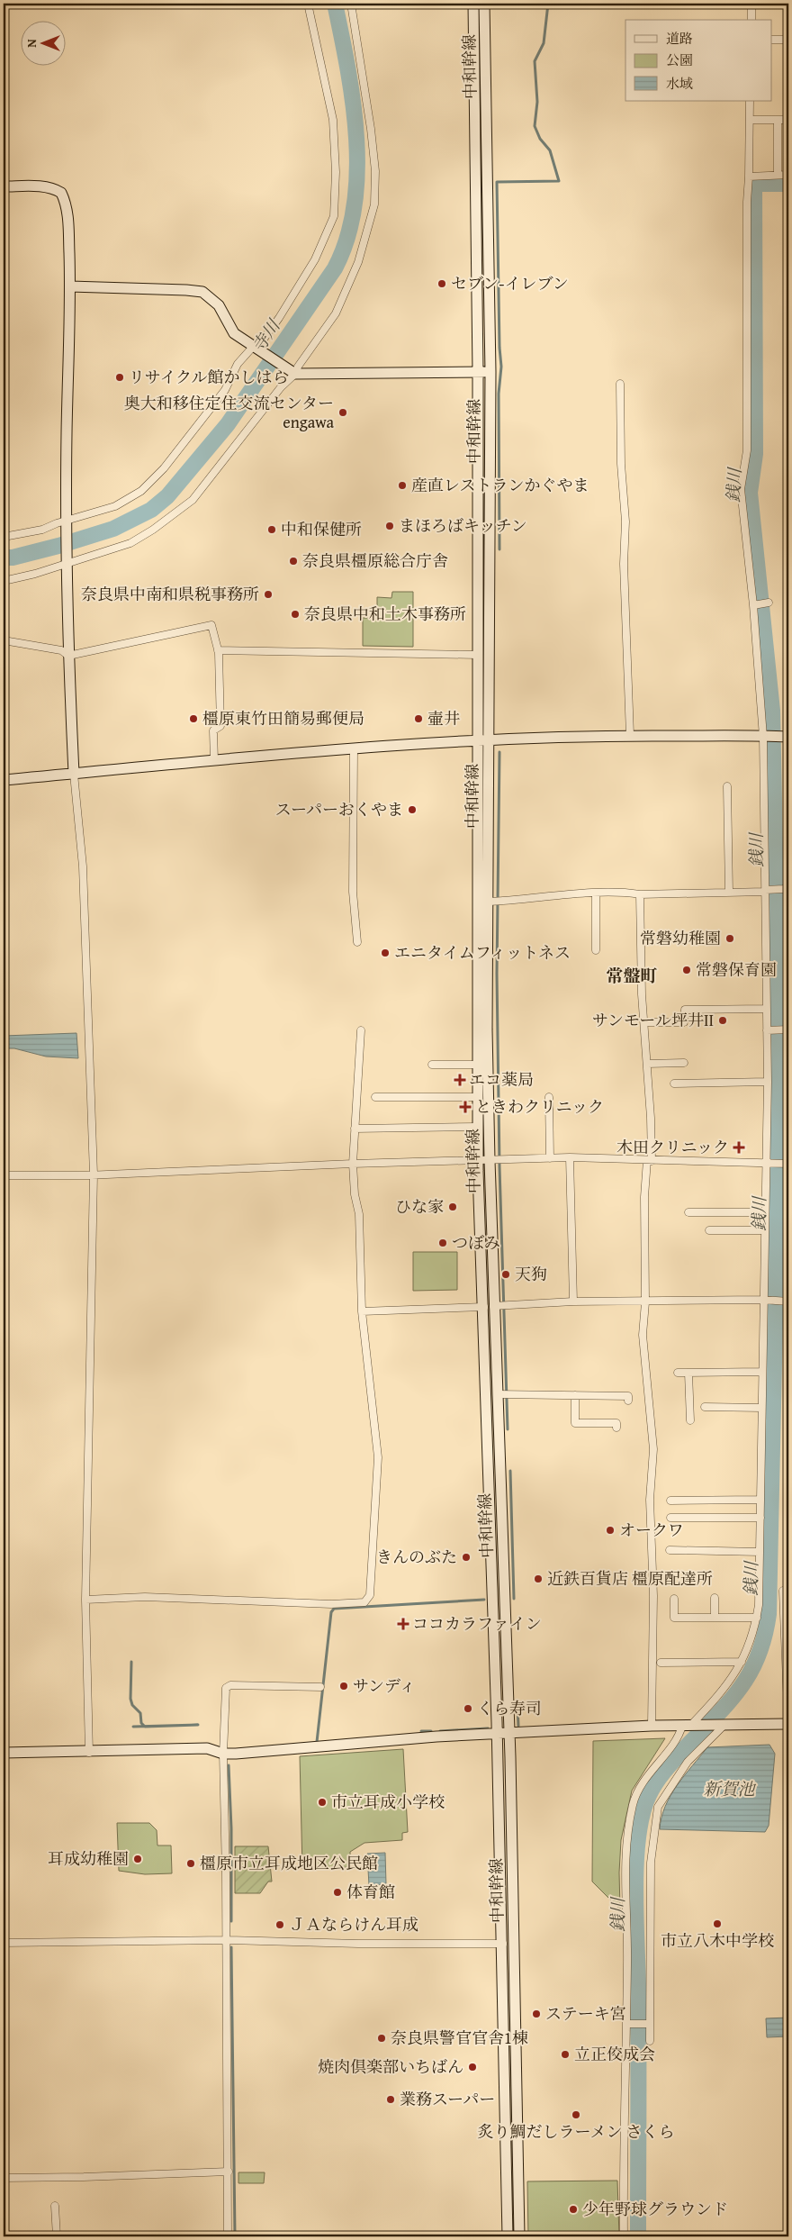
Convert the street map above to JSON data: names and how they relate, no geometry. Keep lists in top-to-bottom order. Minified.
{"streets":{"main road":["中和幹線"]},"districts":["常盤町"],"water":["寺川","銭川","新賀池"],"places":{"other":["セブン-イレブン","リサイクル館かしはら","奥大和移住定住交流センター engawa","産直レストランかぐやま","まほろばキッチン","中和保健所","奈良県橿原総合庁舎","奈良県中南和県税事務所","奈良県中和土木事務所","橿原東竹田簡易郵便局","壷井","スーパーおくやま","常磐幼稚園","エニタイムフィットネス","常磐保育園","サンモール坪井Ⅱ","ひな家","つぼみ","天狗","オークワ","きんのぶた","近鉄百貨店 橿原配達所","サンディ","くら寿司","市立耳成小学校","耳成幼稚園","橿原市立耳成地区公民館","体育館","市立八木中学校","ＪＡならけん耳成","ステーキ宮","奈良県警官官舎1棟","立正佼成会","焼肉倶楽部いちばん","業務スーパー","炙り鯛だしラーメン さくら","少年野球グラウンド"],"health":["エコ薬局","ときわクリニック","木田クリニック","ココカラファイン"]},"legend":["道路","公園","水域"],"north":"left"}
